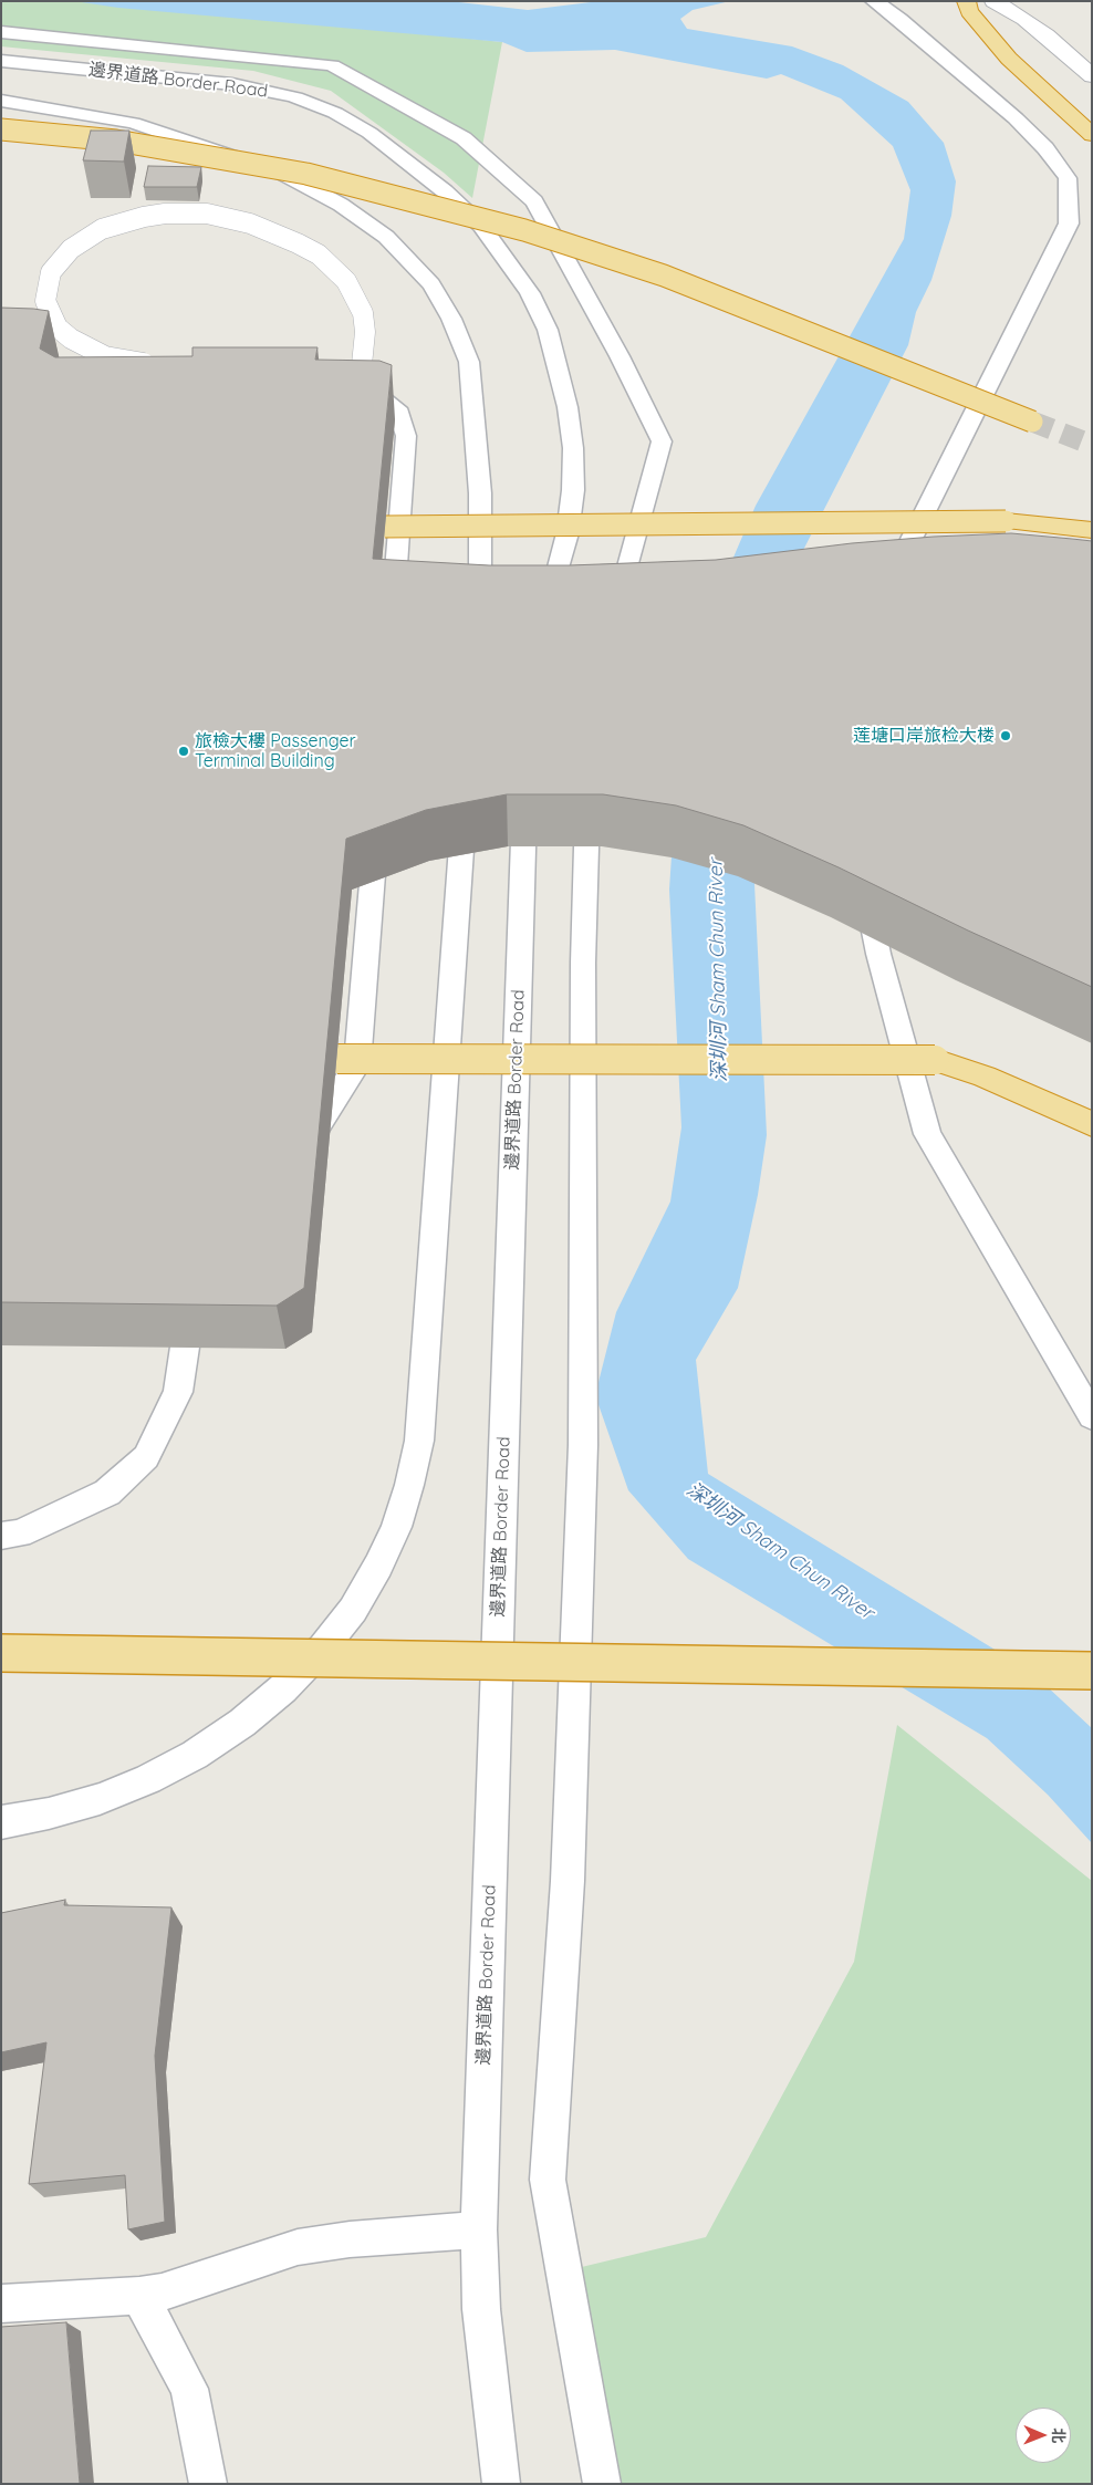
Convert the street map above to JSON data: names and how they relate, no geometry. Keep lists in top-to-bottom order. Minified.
{"streets":{"lane":["邊界道路 Border Road"]},"water":["深圳河 Sham Chun River"],"places":["莲塘口岸旅检大楼","旅檢大樓 Passenger Terminal Building"],"north":"right"}
